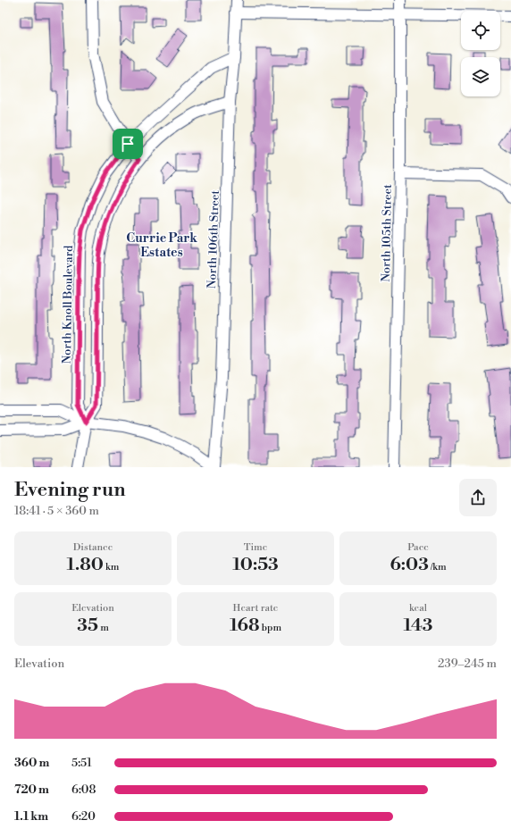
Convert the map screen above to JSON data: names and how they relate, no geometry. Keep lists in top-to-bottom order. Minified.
{"streets":{"street":["North 105th Street","North 106th Street","North Knoll Boulevard"]},"crossings":[["North 106th Street","North Knoll Boulevard"]],"districts":["Currie Park Estates"],"page":{"heading":["Evening run","18:41 · 5 × 360 m"],"stats":[["Distance","1.80 km"],["Time","10:53"],["Pace","6:03 /km"],["Elevation","35 m"],["Heart rate","168 bpm"],["kcal","143"]],"chart":["Elevation","239–245 m"],"list":[{"name":"360 m","note":"5:51"},{"name":"720 m","note":"6:08"},{"name":"1.1 km","note":"6:20"}]}}
